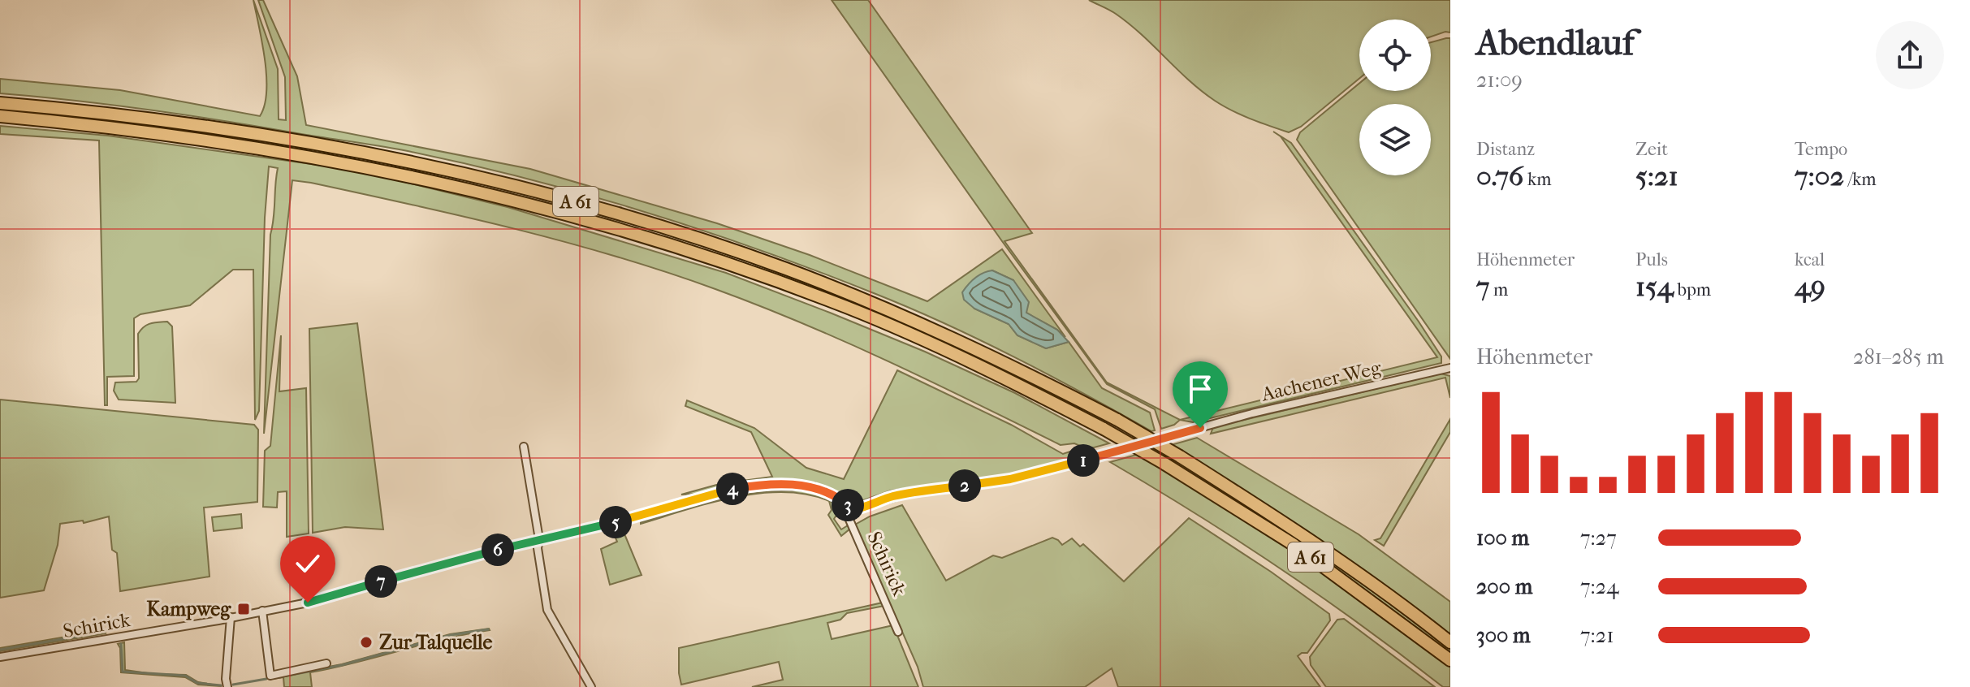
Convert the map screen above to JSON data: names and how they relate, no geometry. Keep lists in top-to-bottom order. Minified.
{"streets":{"highway":["A 61"],"street":["Aachener Weg","Schirick"]},"crossings":[["Aachener Weg","Schirick"]],"places":{"transit":["Kampweg"],"other":["Zur Talquelle"]},"page":{"heading":["Abendlauf","21:09"],"stats":[["Distanz","0.76 km"],["Zeit","5:21"],["Tempo","7:02 /km"],["Höhenmeter","7 m"],["Puls","154 bpm"],["kcal","49"]],"chart":["Höhenmeter","281–285 m"],"pins":["1","2","4","3","5","6","7"],"list":[{"name":"100 m","note":"7:27"},{"name":"200 m","note":"7:24"},{"name":"300 m","note":"7:21"}]}}
